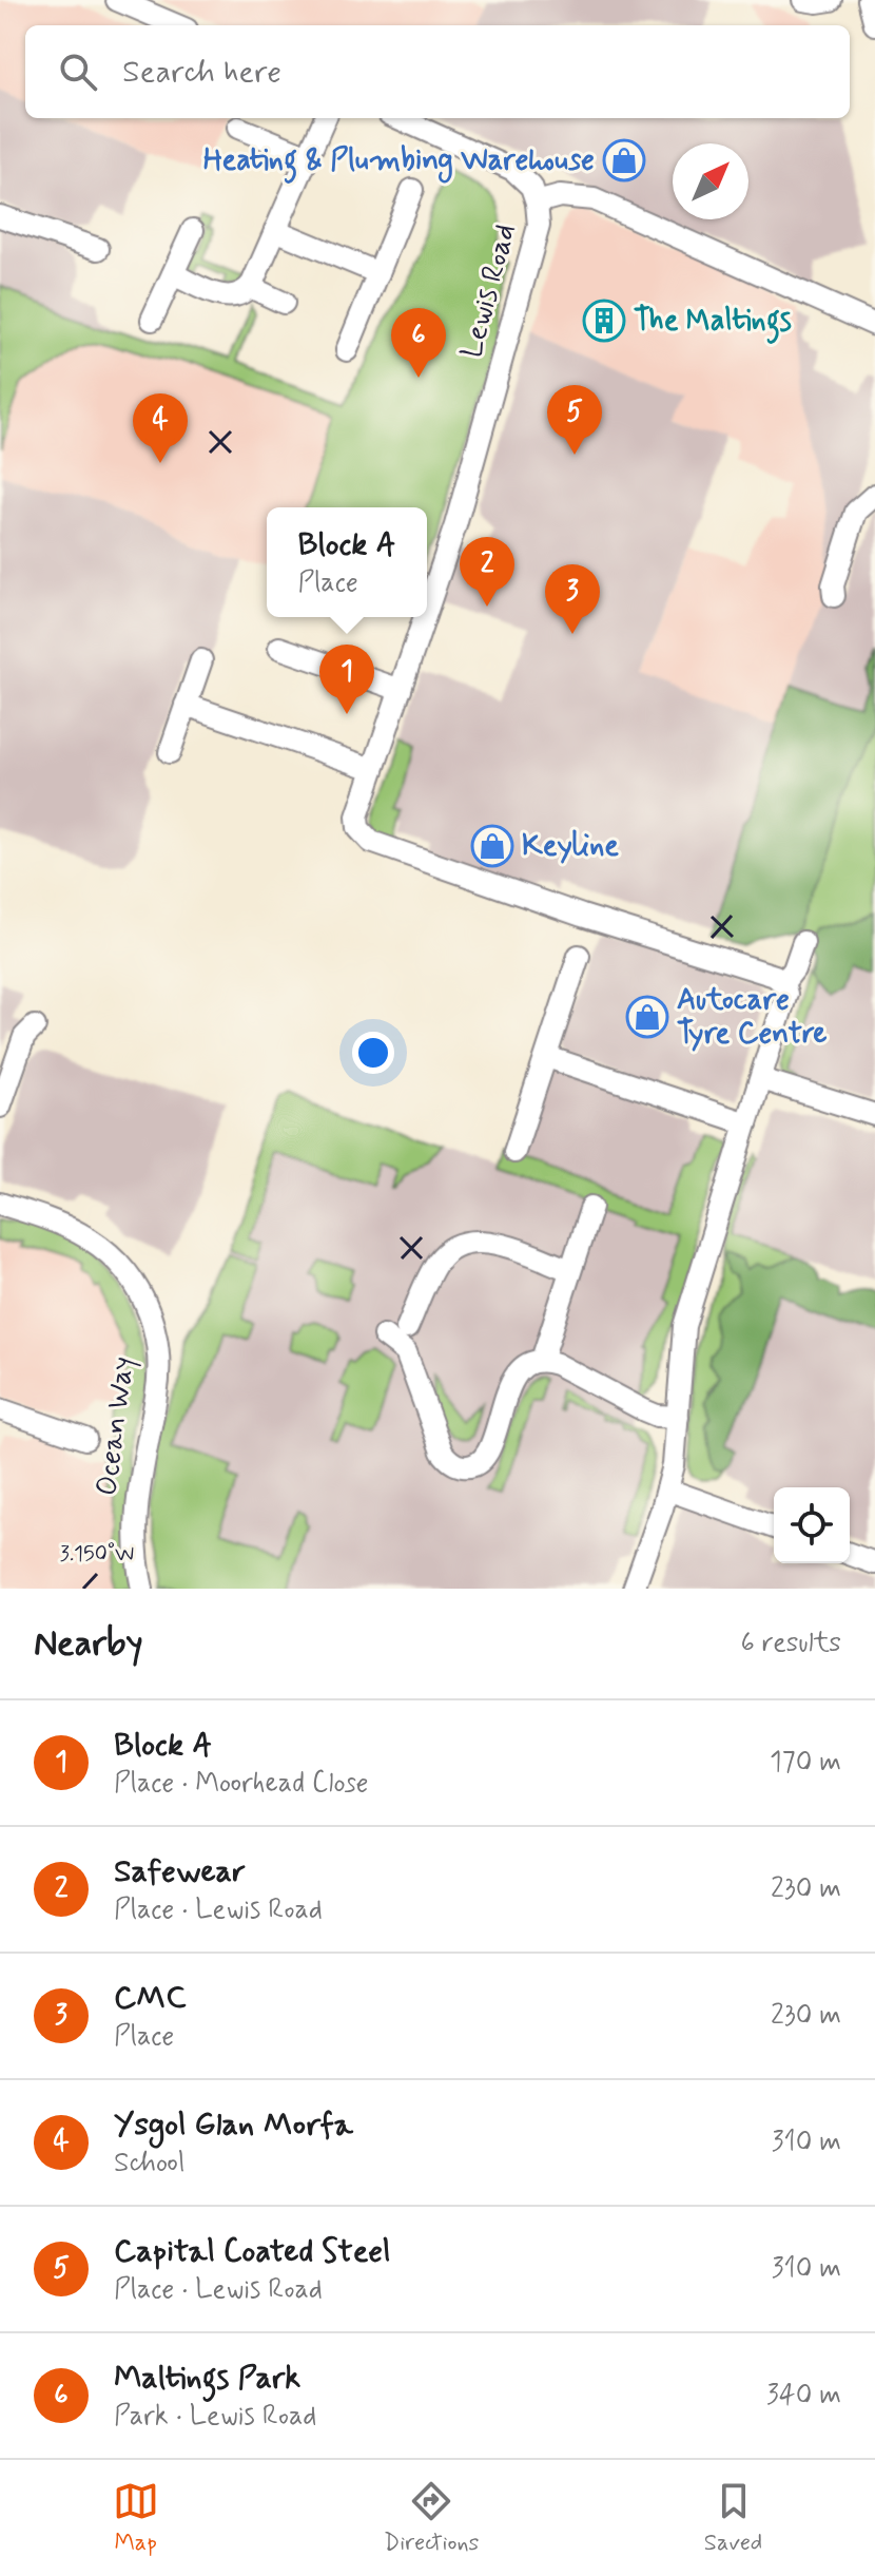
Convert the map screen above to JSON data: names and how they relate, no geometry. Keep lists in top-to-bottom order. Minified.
{"streets":{"street":["Lewis Road","Ocean Way"]},"places":{"shop":["Heating & Plumbing Warehouse","Keyline","Autocare Tyre Centre"],"building":["The Maltings"]},"north":"top right","page":{"search":"Search here","pins":["6","5","4","2","3","1"],"popup":["Block A","Place"],"heading":["Nearby","6 results"],"list":[{"mark":"1","name":"Block A","note":"Place · Moorhead Close","value":"170 m"},{"mark":"2","name":"Safewear","note":"Place · Lewis Road","value":"230 m"},{"mark":"3","name":"CMC","note":"Place","value":"230 m"},{"mark":"4","name":"Ysgol Glan Morfa","note":"School","value":"310 m"},{"mark":"5","name":"Capital Coated Steel","note":"Place · Lewis Road","value":"310 m"},{"mark":"6","name":"Maltings Park","note":"Park · Lewis Road","value":"340 m"}],"nav":["Map","Directions","Saved"]},"coordinates":["3.150°W"]}
